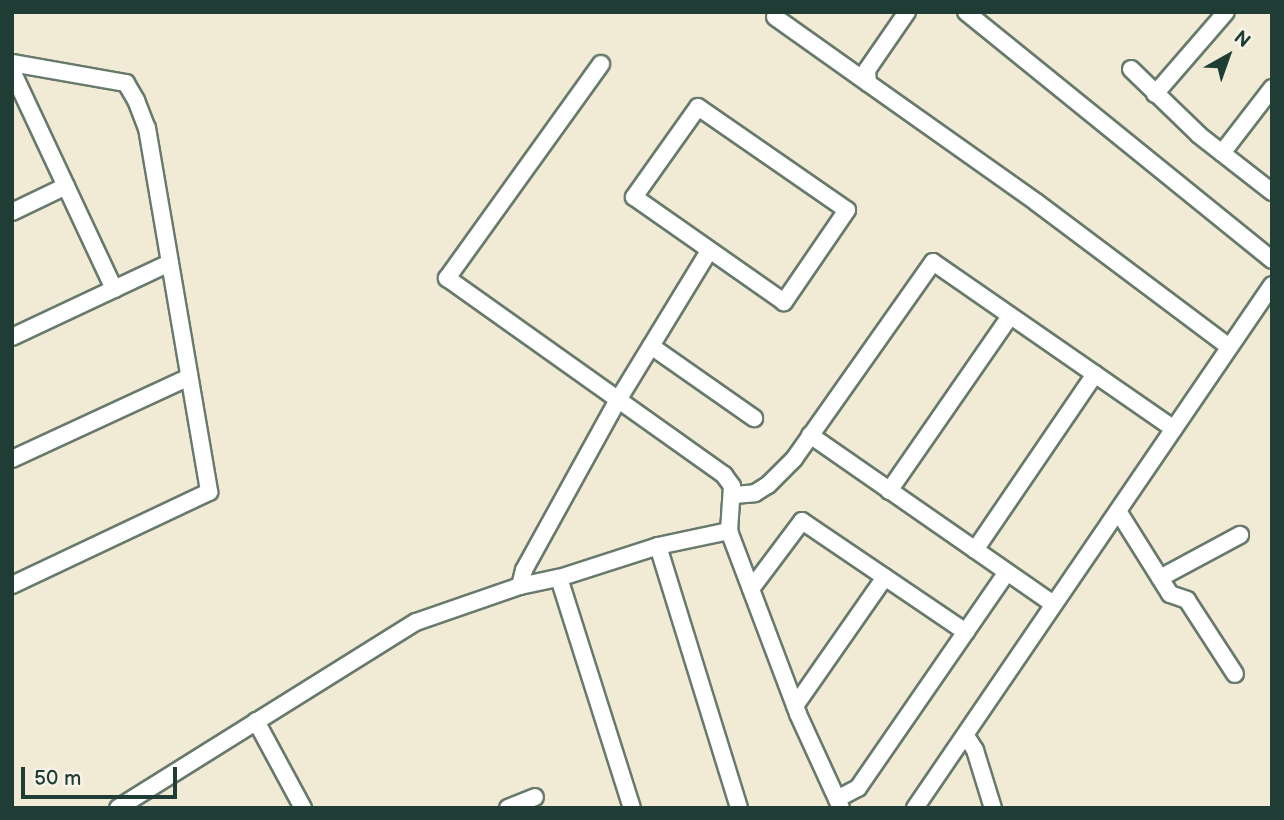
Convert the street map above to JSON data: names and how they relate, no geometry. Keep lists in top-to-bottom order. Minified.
{"scale_bar":"50 m","north":"top right"}
